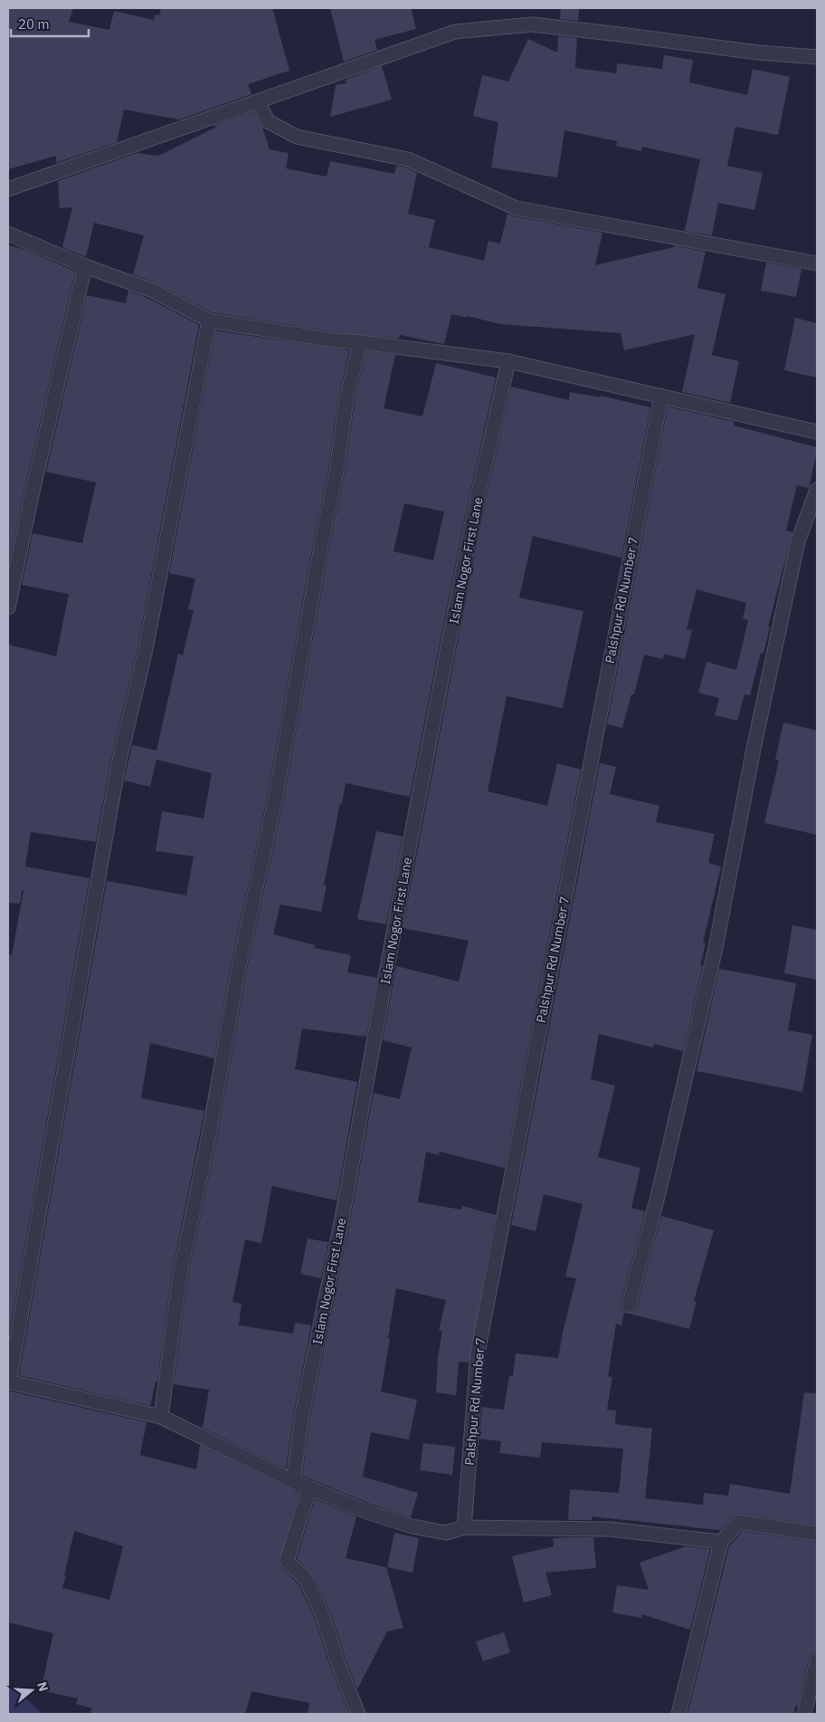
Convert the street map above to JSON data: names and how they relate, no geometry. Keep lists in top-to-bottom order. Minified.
{"streets":{"street":["Islam Nogor First Lane","Palshpur Rd Number 7"]},"scale_bar":"20 m","north":"right"}
